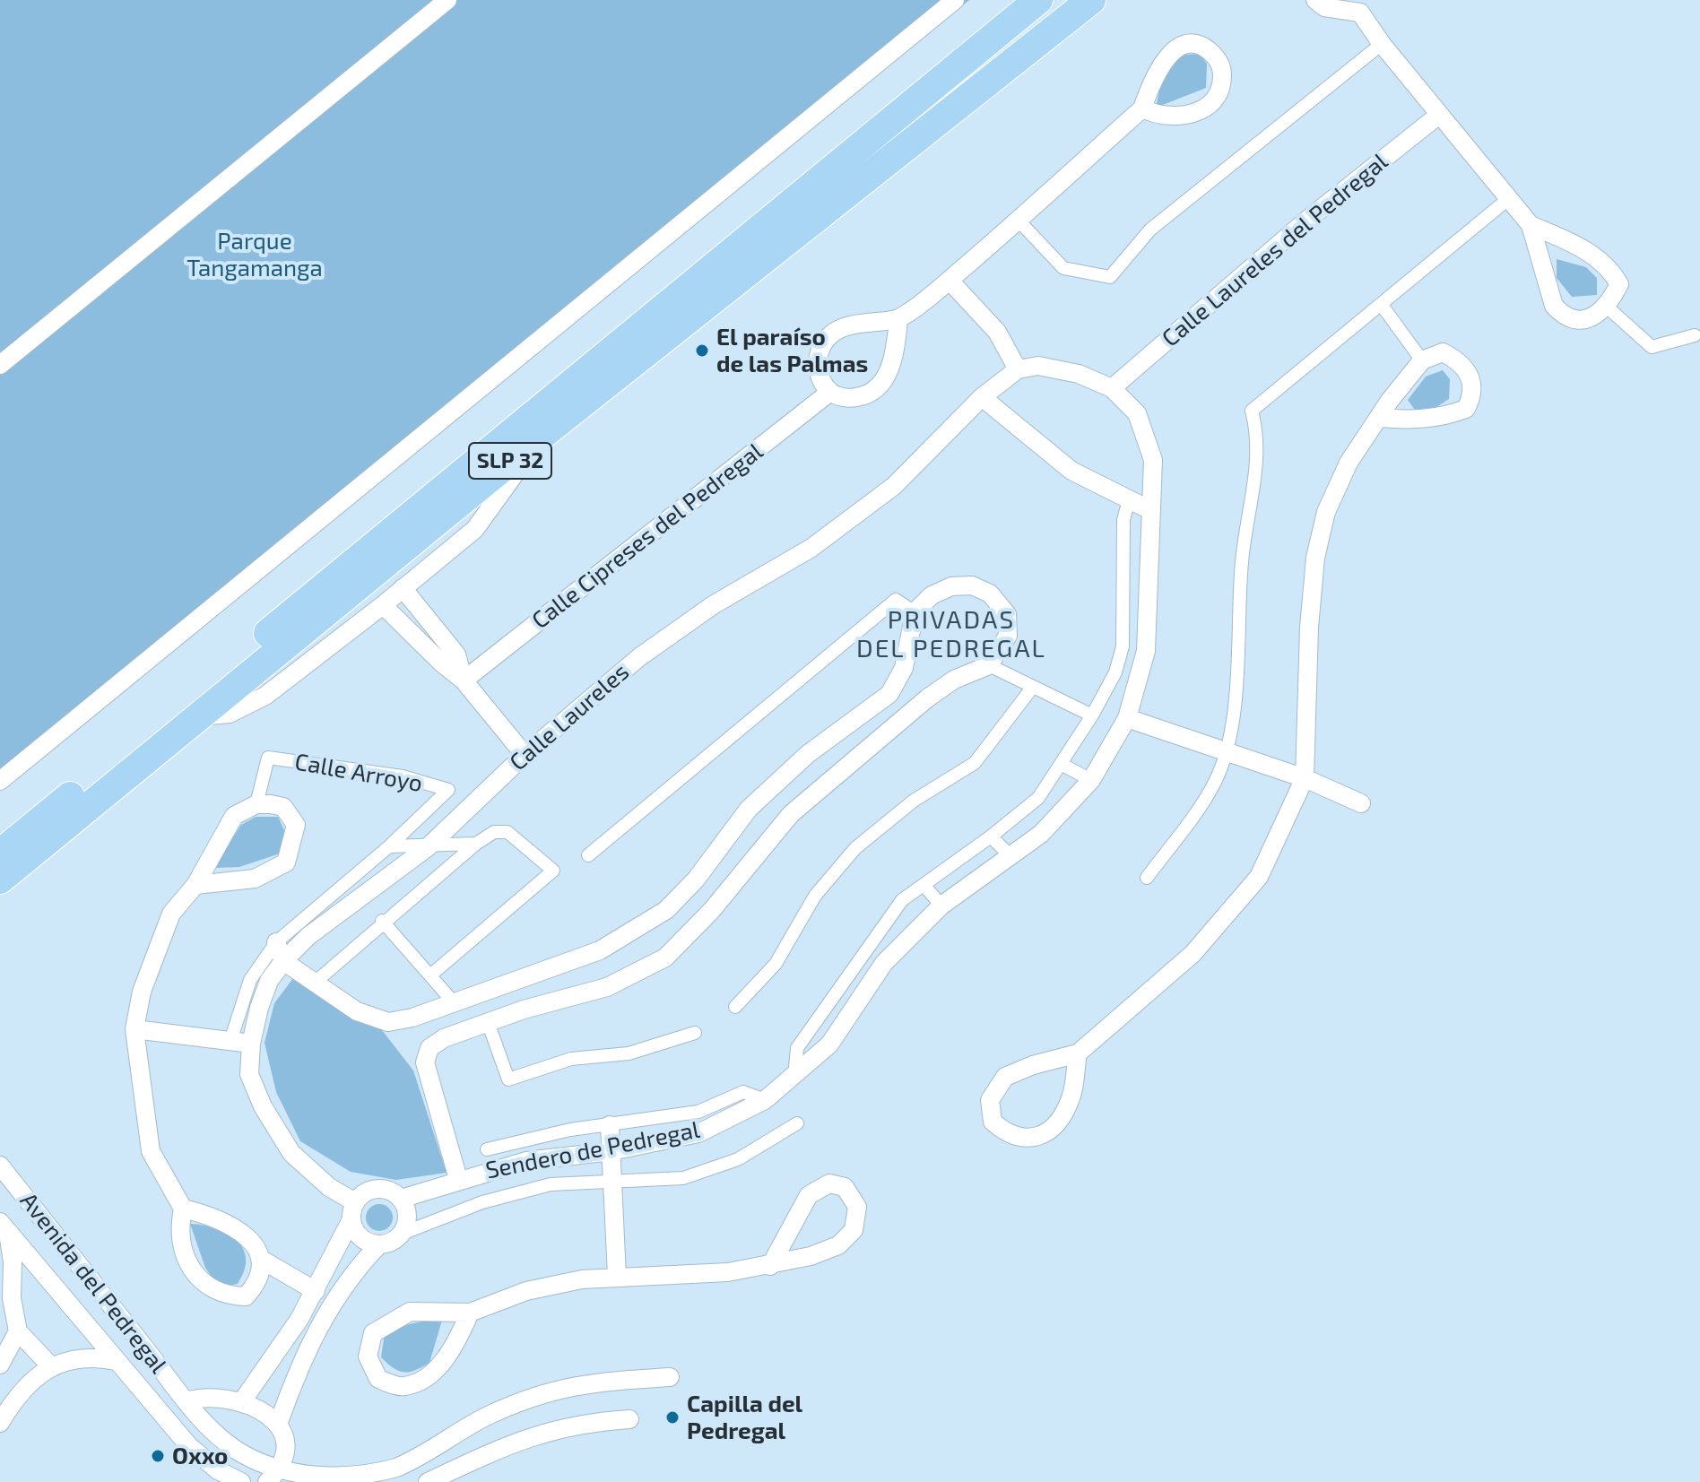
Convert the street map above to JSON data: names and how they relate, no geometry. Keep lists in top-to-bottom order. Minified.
{"streets":{"highway":["SLP 32"],"street":["Calle Laureles del Pedregal","Calle Cipreses del Pedregal","Calle Laureles","Calle Arroyo","Sendero de Pedregal","Avenida del Pedregal"]},"crossings":[["Calle Laureles del Pedregal","Sendero de Pedregal"],["Calle Laureles","Sendero de Pedregal"]],"districts":["PRIVADAS DEL PEDREGAL"],"parks":["Parque Tangamanga"],"places":["El paraíso de las Palmas","Capilla del Pedregal","Oxxo"]}
